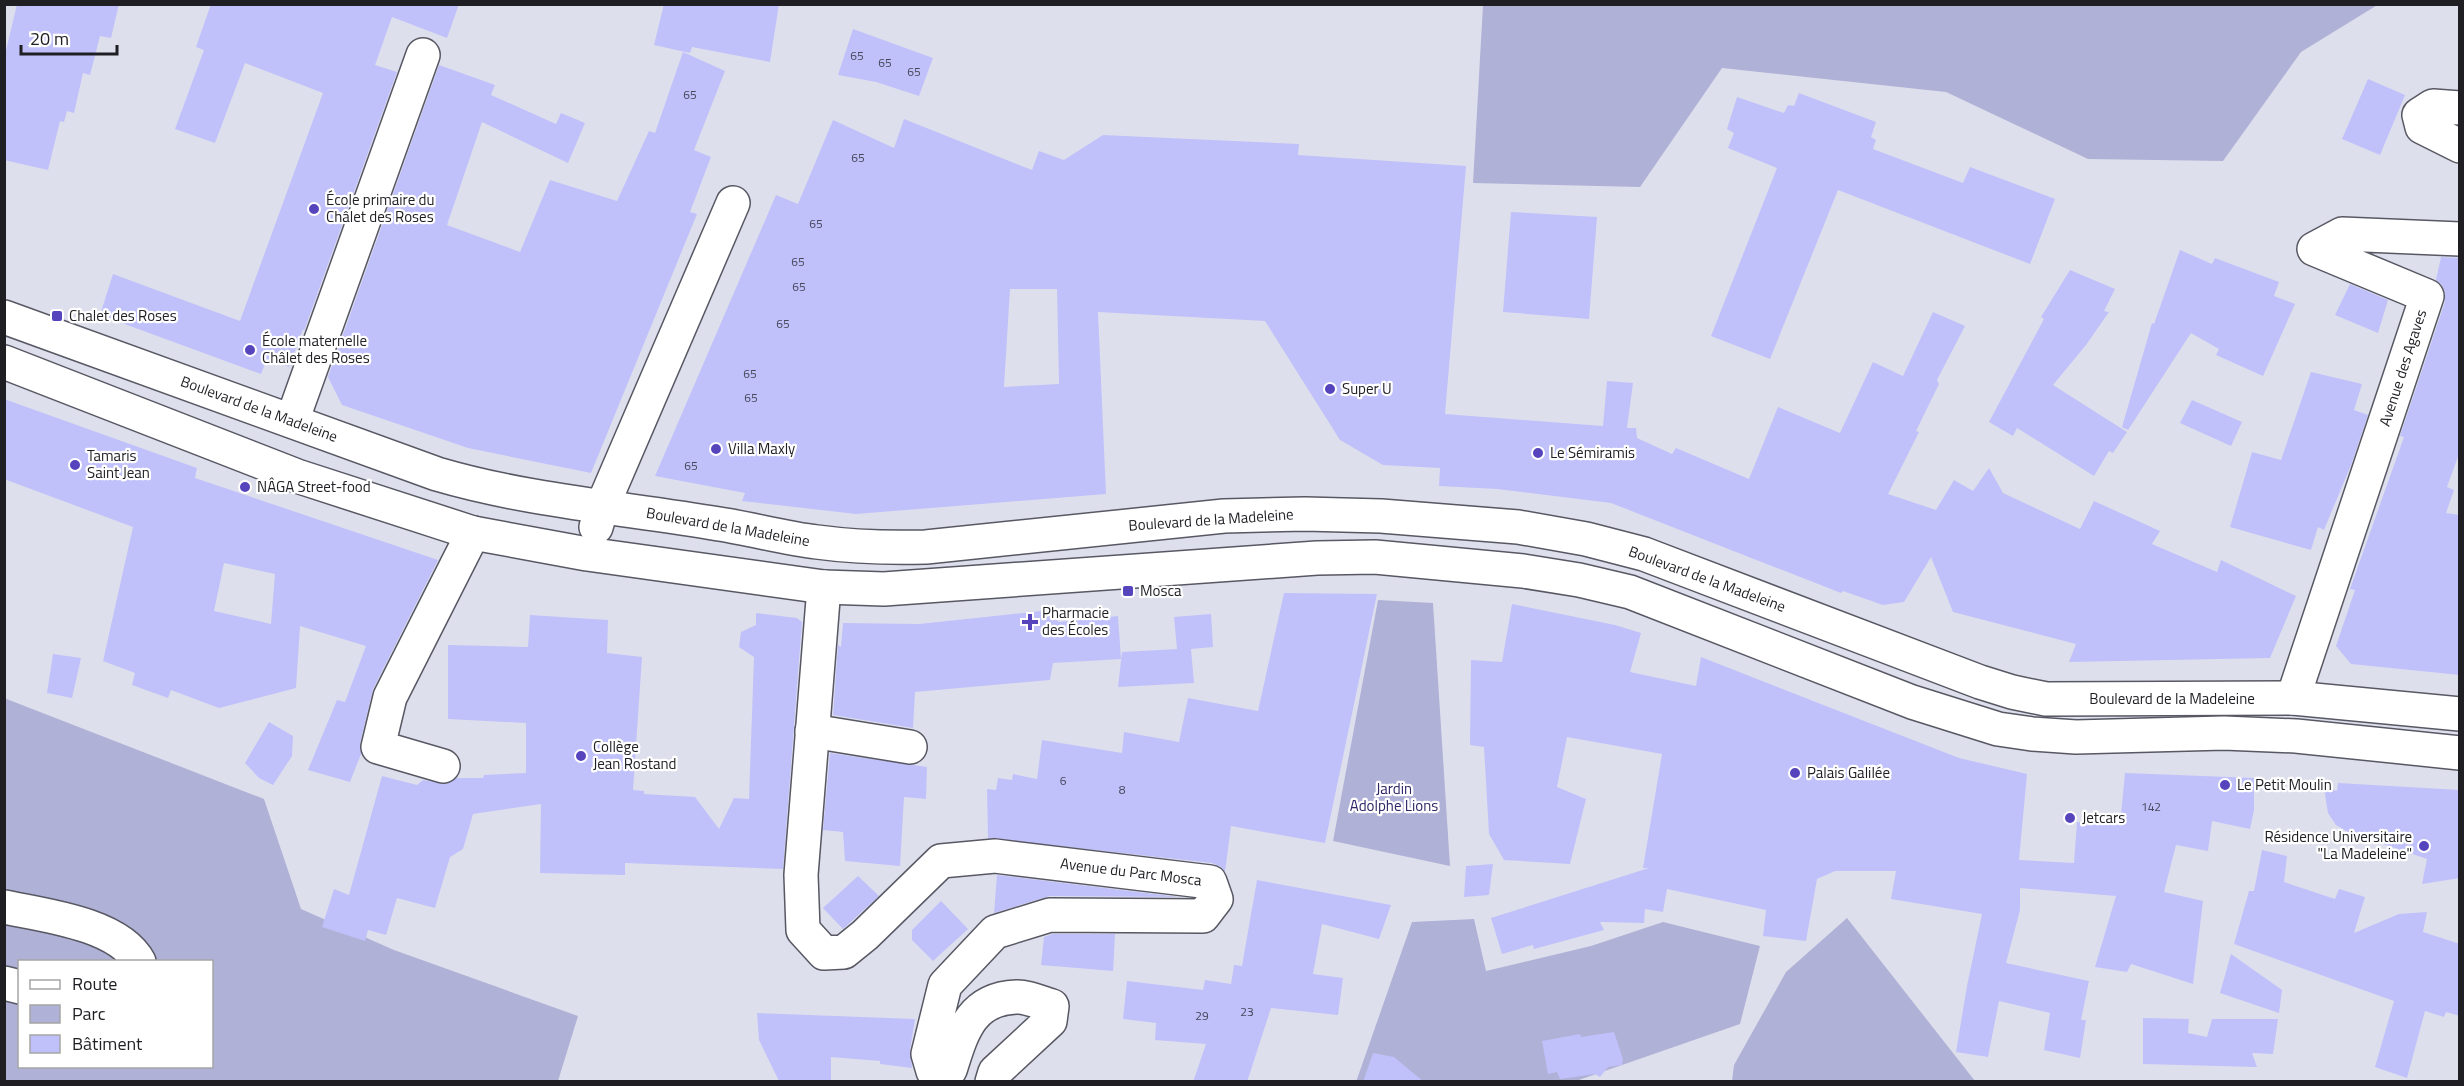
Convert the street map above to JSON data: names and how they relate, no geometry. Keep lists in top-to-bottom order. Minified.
{"streets":{"street":["Avenue des Agaves","Boulevard de la Madeleine","Avenue du Parc Mosca"]},"crossings":[["Avenue des Agaves","Boulevard de la Madeleine"]],"parks":["Jardin Adolphe Lions"],"places":{"other":["École primaire du Châlet des Roses","École maternelle Châlet des Roses","Super U","Villa Maxly","Le Sémiramis","Tamaris Saint Jean","NÂGA Street-food","Collège Jean Rostand","Palais Galilée","Le Petit Moulin","Jetcars","Résidence Universitaire \"La Madeleine\""],"transit":["Chalet des Roses","Mosca"],"health":["Pharmacie des Écoles"]},"house_numbers":["65","65","65","65","65","65","65","65","65","65","65","65","6","8","142","23","29"],"legend":["Route","Parc","Bâtiment"],"scale_bar":"20 m"}
